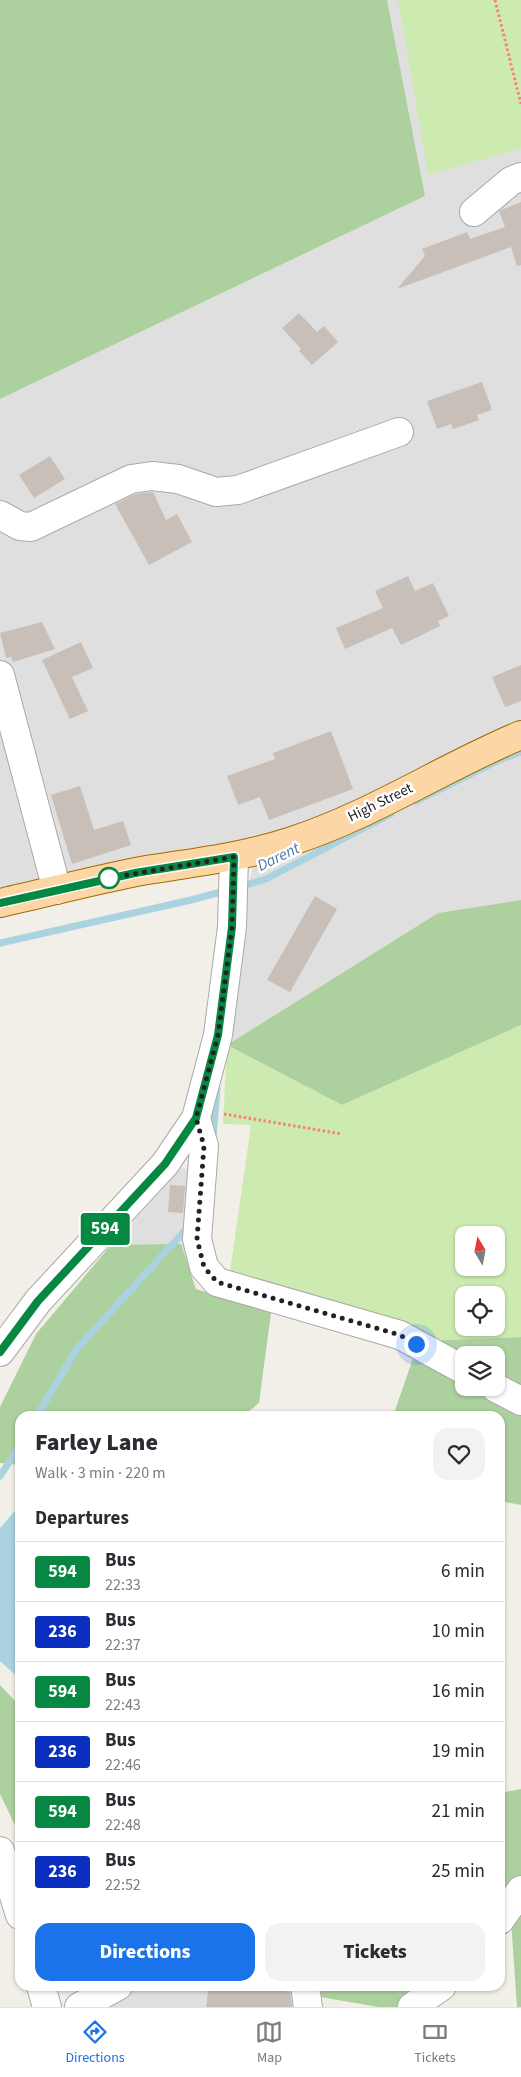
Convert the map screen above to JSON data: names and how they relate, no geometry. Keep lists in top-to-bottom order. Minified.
{"streets":{"main road":["High Street"]},"water":["Darent"],"lines":["bus line 594"],"north":"top","page":{"on_map":"594","heading":[["Farley Lane","Walk · 3 min · 220 m"],"Departures"],"list":[{"mark":"594","name":"Bus","note":"22:33","value":"6 min"},{"mark":"236","name":"Bus","note":"22:37","value":"10 min"},{"mark":"594","name":"Bus","note":"22:43","value":"16 min"},{"mark":"236","name":"Bus","note":"22:46","value":"19 min"},{"mark":"594","name":"Bus","note":"22:48","value":"21 min"},{"mark":"236","name":"Bus","note":"22:52","value":"25 min"}],"buttons":["Directions","Tickets"],"tabs":["Directions","Map","Tickets"]}}
